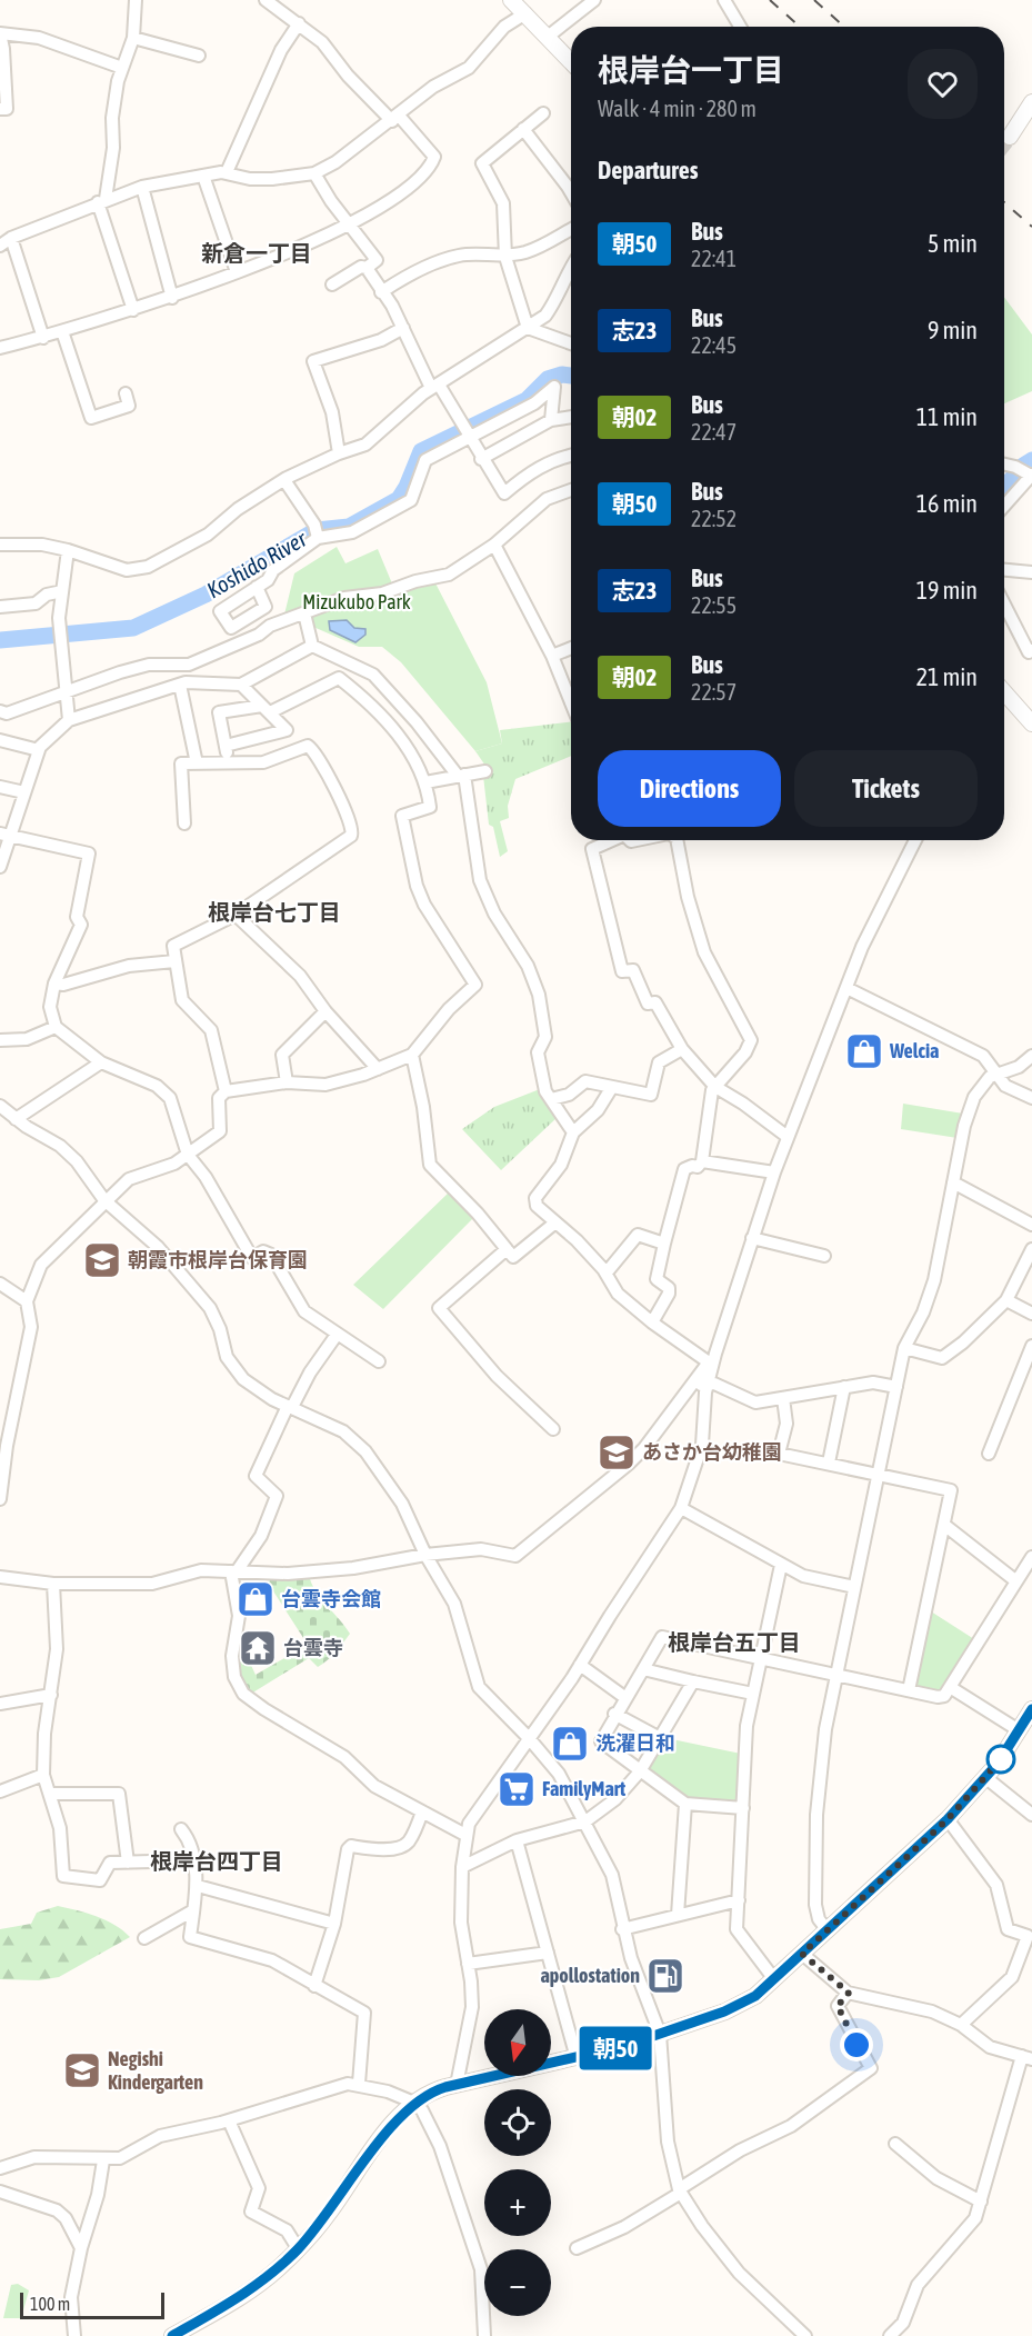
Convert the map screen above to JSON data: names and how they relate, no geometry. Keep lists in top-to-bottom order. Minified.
{"districts":["新倉一丁目","根岸台七丁目","根岸台五丁目","根岸台四丁目"],"water":["Koshido River"],"parks":["Mizukubo Park"],"places":{"shop":["Welcia","台雲寺会館","洗濯日和"],"school or university":["朝霞市根岸台保育園","あさか台幼稚園","Negishi Kindergarten"],"temple":["台雲寺"],"supermarket":["FamilyMart"],"fuel station":["apollostation"]},"lines":["bus line 朝50"],"scale_bar":"100 m","north":"bottom","page":{"on_map":"朝50","heading":[["根岸台一丁目","Walk · 4 min · 280 m"],"Departures"],"list":[{"mark":"朝50","name":"Bus","note":"22:41","value":"5 min"},{"mark":"志23","name":"Bus","note":"22:45","value":"9 min"},{"mark":"朝02","name":"Bus","note":"22:47","value":"11 min"},{"mark":"朝50","name":"Bus","note":"22:52","value":"16 min"},{"mark":"志23","name":"Bus","note":"22:55","value":"19 min"},{"mark":"朝02","name":"Bus","note":"22:57","value":"21 min"}],"buttons":["Directions","Tickets"],"map_buttons":["+","−"],"scale":"100 m"}}
